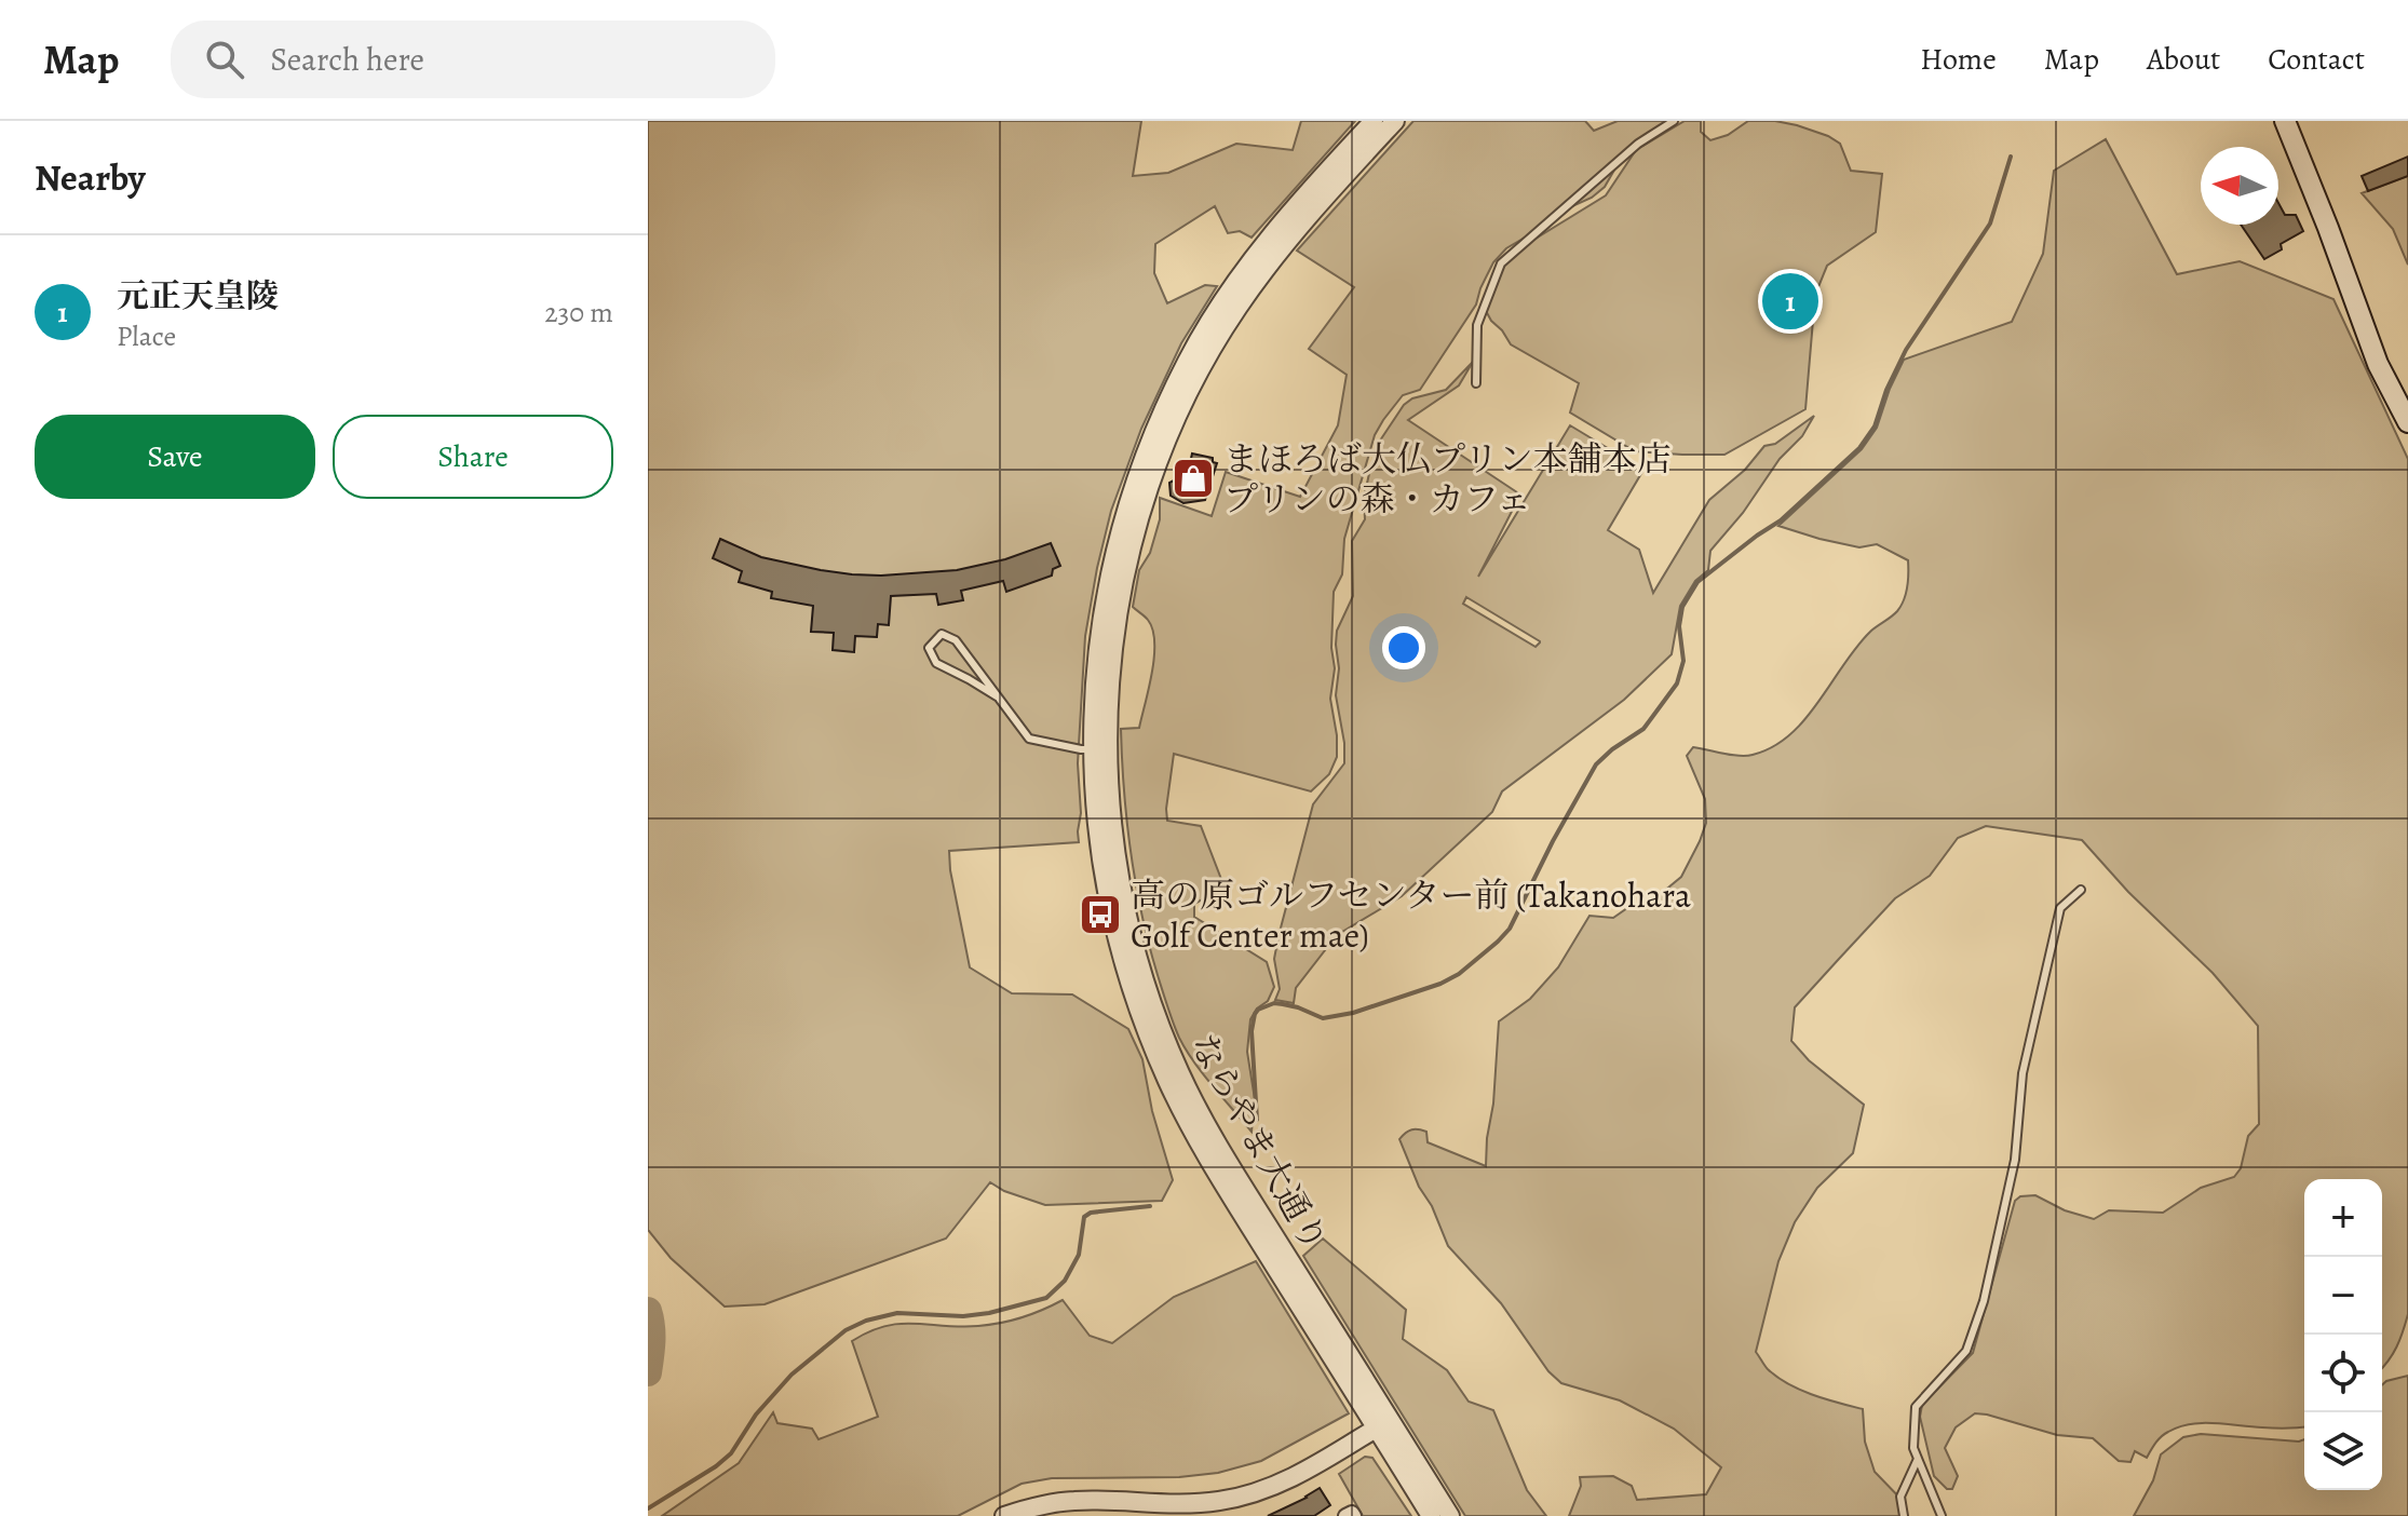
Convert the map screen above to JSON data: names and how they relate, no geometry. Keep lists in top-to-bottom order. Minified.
{"streets":{"street":["ならやま大通り"]},"places":{"shop":["まほろば大仏プリン本舗本店 プリンの森・カフェ"],"bus stop":["高の原ゴルフセンター前 (Takanohara Golf Center mae)"]},"north":"left","page":{"header":"Map","search":"Search here","nav":["Home","Map","About","Contact"],"heading":"Nearby","list":[{"mark":"1","name":"元正天皇陵","note":"Place","value":"230 m"}],"pins":"1","buttons":["Save","Share"],"map_buttons":["+","−"]}}
